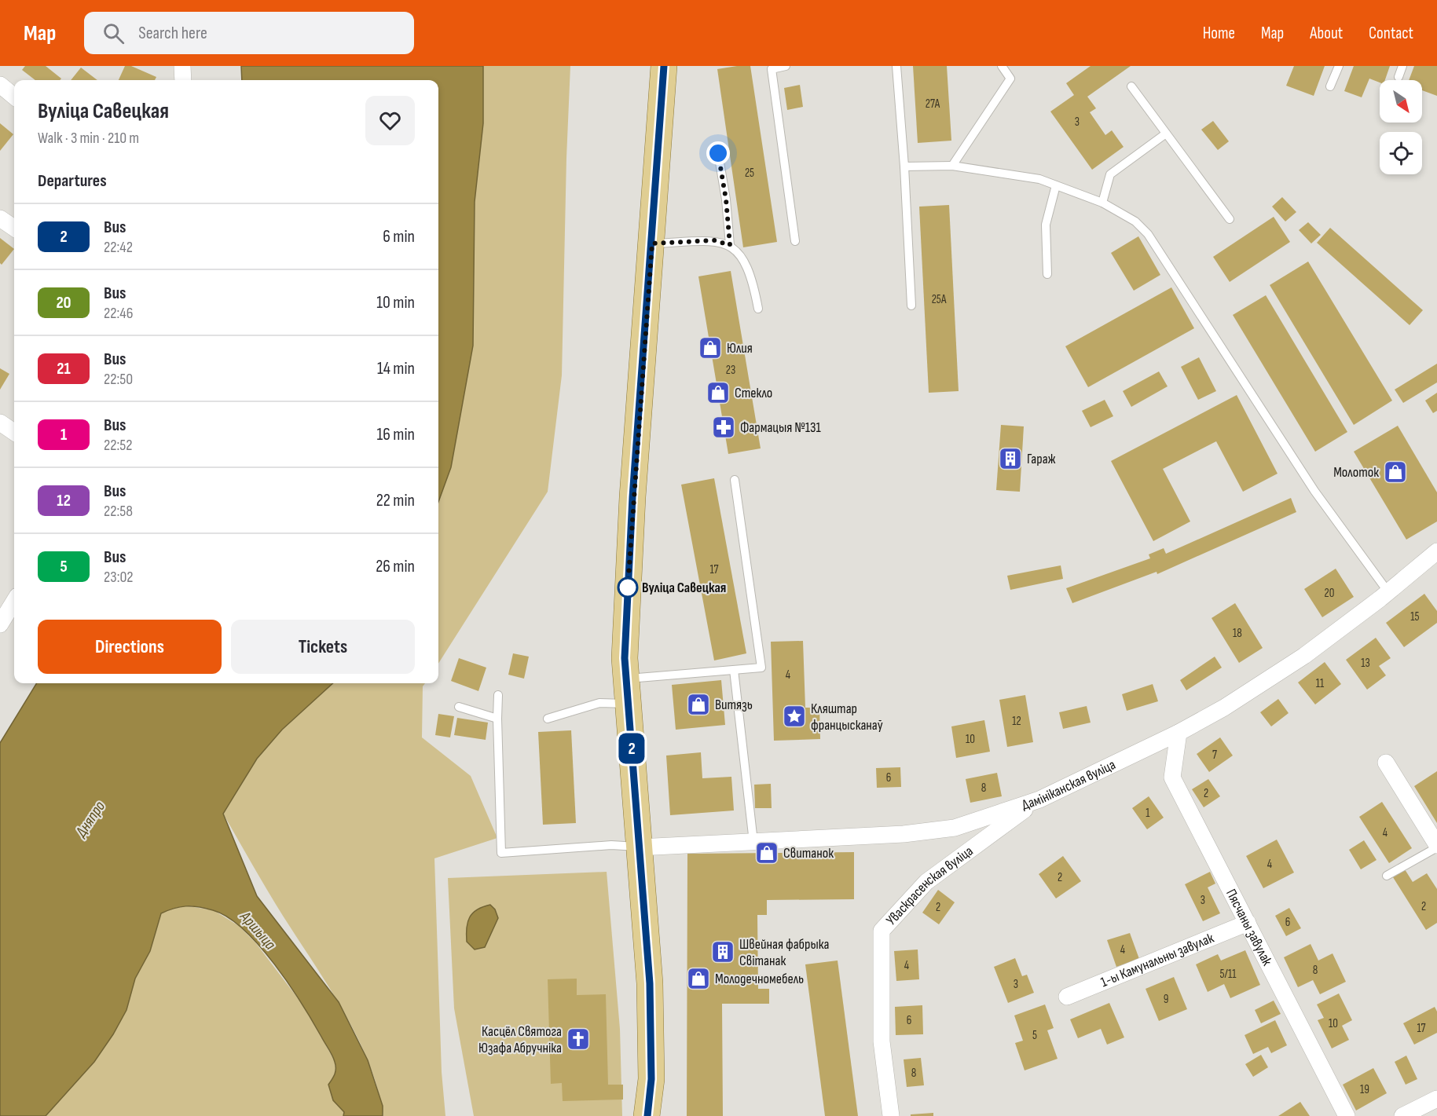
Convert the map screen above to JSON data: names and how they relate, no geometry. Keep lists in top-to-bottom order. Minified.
{"streets":{"street":["Дамініканская вуліца","Уваскрасенская вуліца","Пясчаны завулак","1-ы Камунальны завулак"]},"crossings":[["Дамініканская вуліца","Уваскрасенская вуліца"],["Дамініканская вуліца","Пясчаны завулак"],["Пясчаны завулак","1-ы Камунальны завулак"]],"water":["Дняпро","Аршыца"],"places":{"shop":["Юлия","Стекло","Молоток","Витязь","Свитанок","Молодечномебель"],"pharmacy":["Фармацыя №131"],"building":["Гараж","Швейная фабрыка Світанак"],"other":["Вуліца Савецкая"],"place":["Кляштар францысканаў"],"church":["Касцёл Святога Юзафа Абручніка"]},"lines":["bus line 2"],"house_numbers":["27А","3","25","25А","23","17","20","15","18","13","4","11","12","10","7","6","8","2","1","4","4","2","3","2","2","6","4","4","8","5/11","3","9","6","10","17","5","8","19"],"north":"bottom right","page":{"header":"Map","search":"Search here","nav":["Home","Map","About","Contact"],"on_map":"2","heading":[["Вуліца Савецкая","Walk · 3 min · 210 m"],"Departures"],"list":[{"mark":"2","name":"Bus","note":"22:42","value":"6 min"},{"mark":"20","name":"Bus","note":"22:46","value":"10 min"},{"mark":"21","name":"Bus","note":"22:50","value":"14 min"},{"mark":"1","name":"Bus","note":"22:52","value":"16 min"},{"mark":"12","name":"Bus","note":"22:58","value":"22 min"},{"mark":"5","name":"Bus","note":"23:02","value":"26 min"}],"buttons":["Directions","Tickets"]}}
